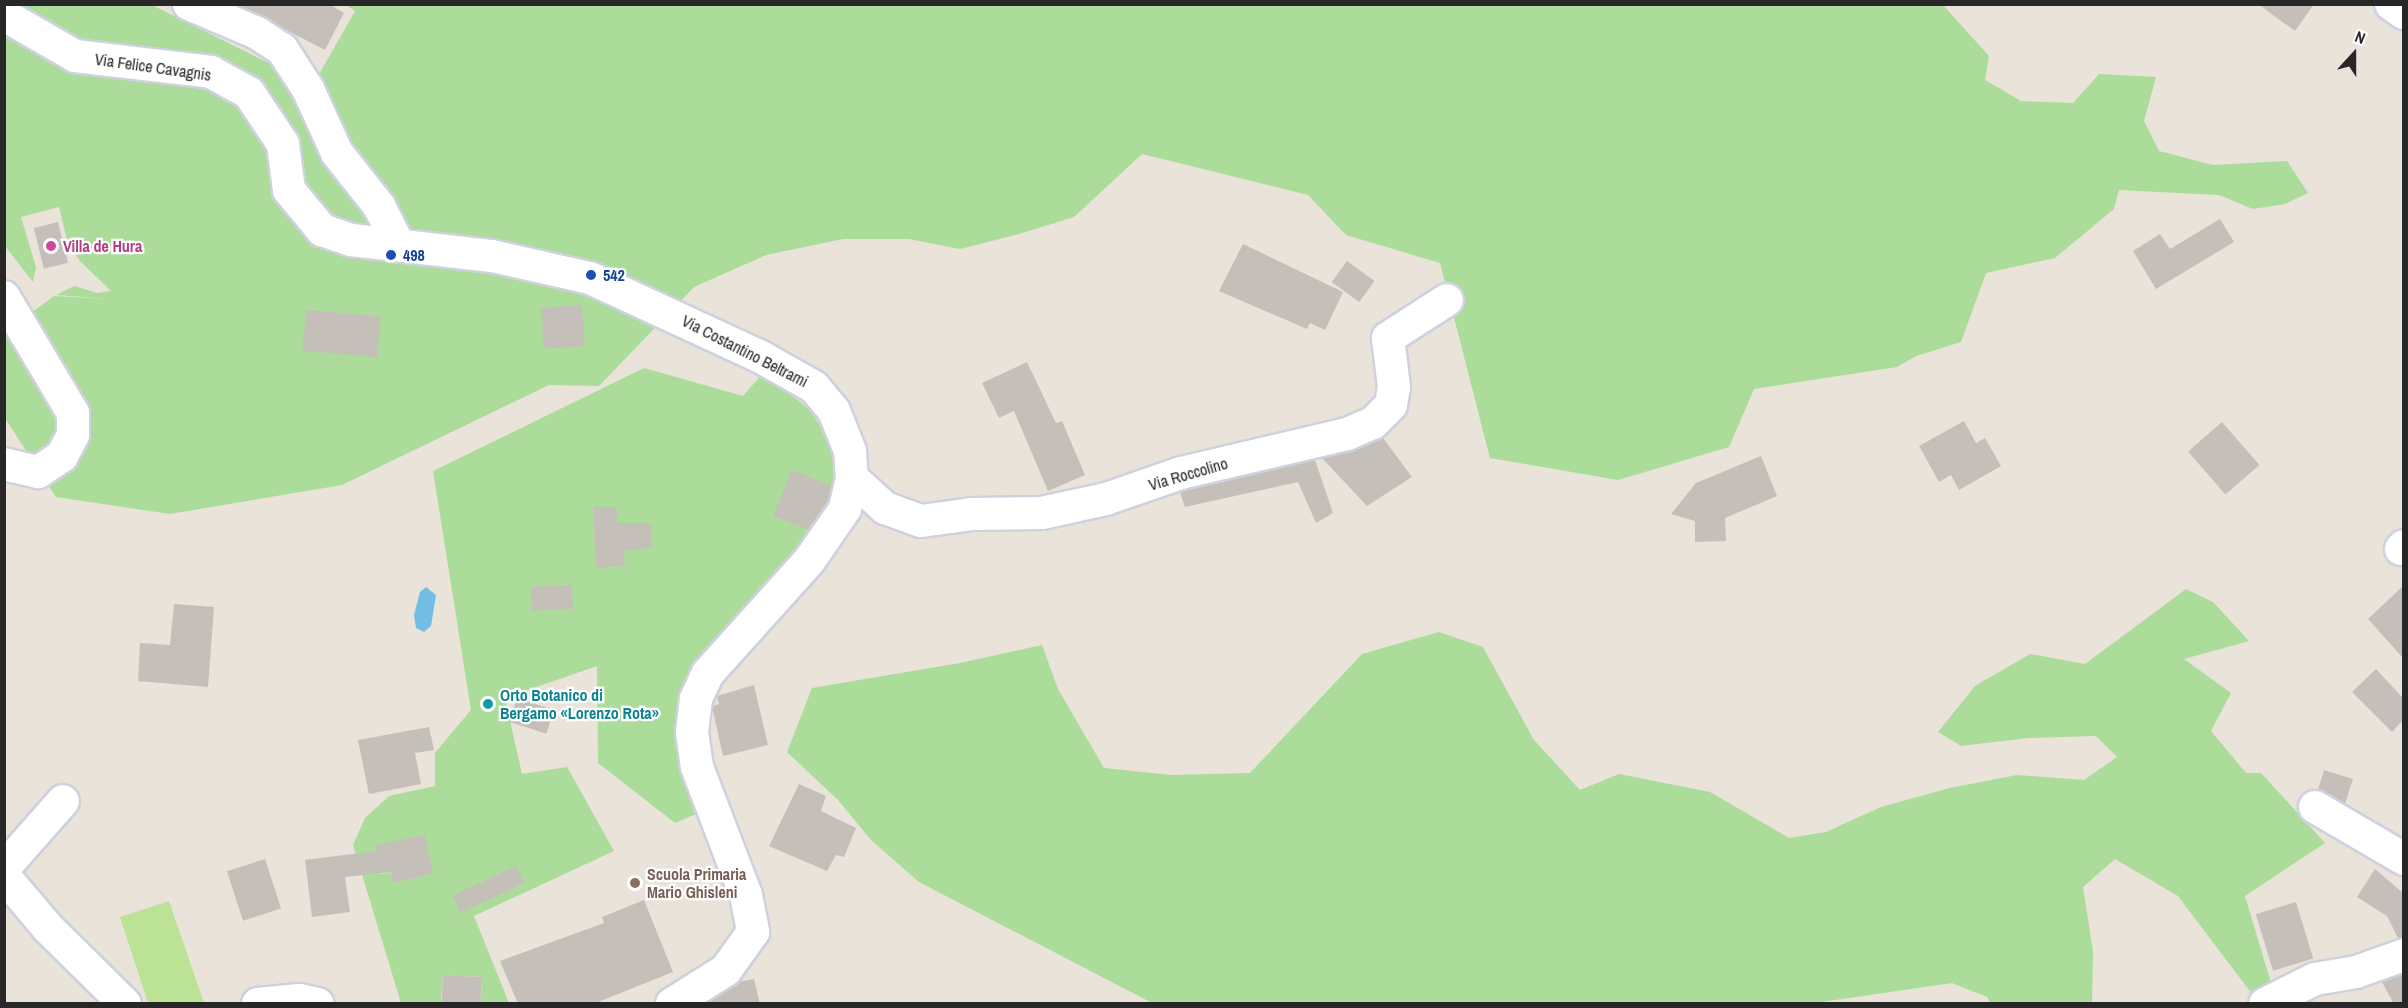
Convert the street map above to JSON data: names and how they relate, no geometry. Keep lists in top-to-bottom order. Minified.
{"streets":{"street":["Via Felice Cavagnis","Via Costantino Beltrami","Via Roccolino"]},"crossings":[["Via Felice Cavagnis","Via Costantino Beltrami"],["Via Costantino Beltrami","Via Roccolino"]],"places":["Villa de Hura","498","542","Orto Botanico di Bergamo «Lorenzo Rota»","Scuola Primaria Mario Ghisleni"],"north":"top"}
